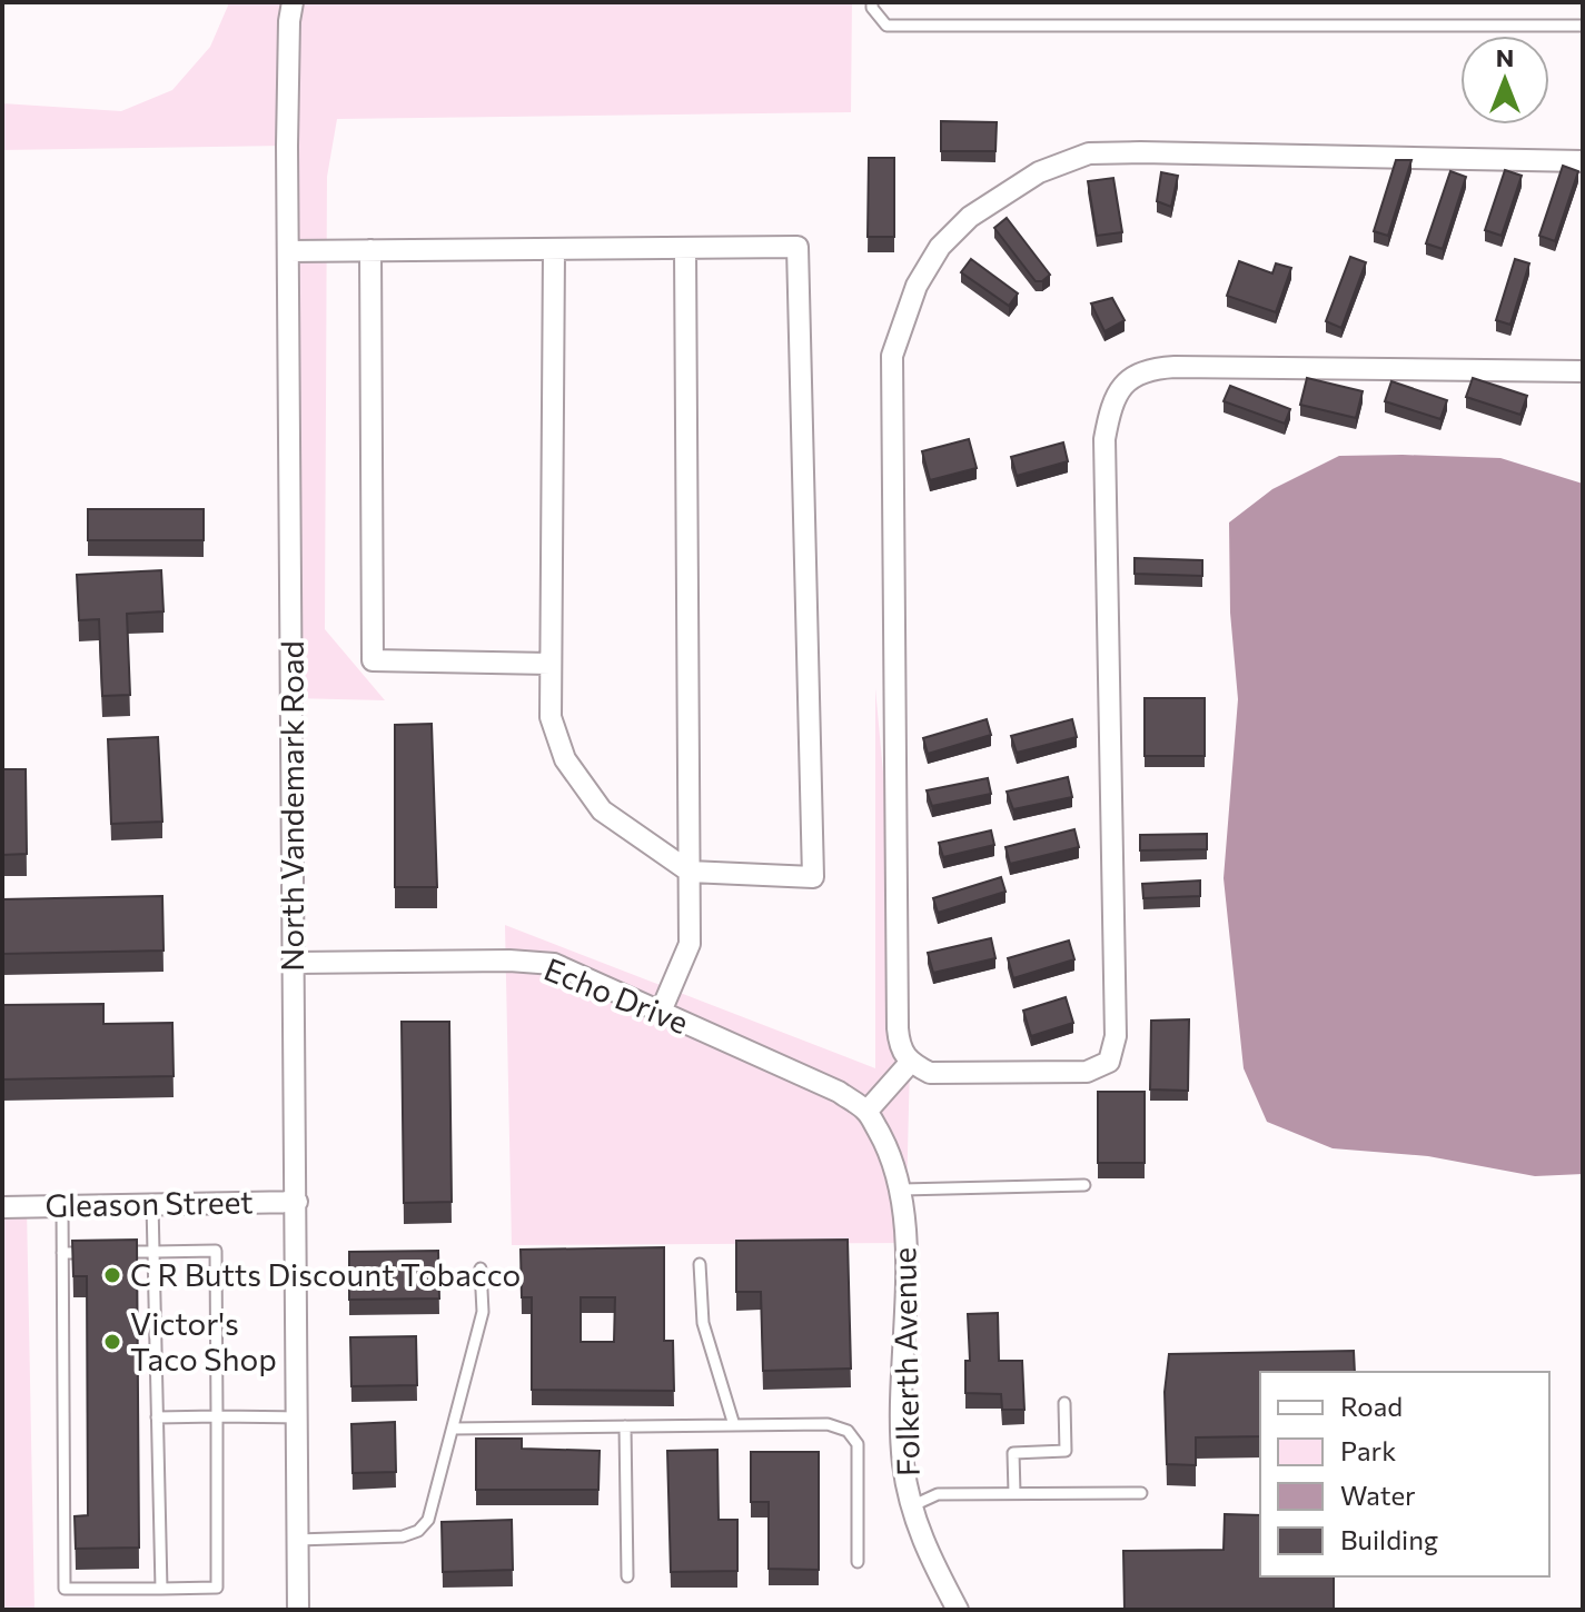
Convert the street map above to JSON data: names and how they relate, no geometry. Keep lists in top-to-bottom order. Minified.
{"streets":{"street":["North Vandemark Road","Echo Drive","Gleason Street","Folkerth Avenue"]},"crossings":[["North Vandemark Road","Echo Drive"],["North Vandemark Road","Gleason Street"],["Echo Drive","Folkerth Avenue"]],"places":["C R Butts Discount Tobacco","Victor's Taco Shop"],"legend":["Road","Park","Water","Building"],"north":"top"}
